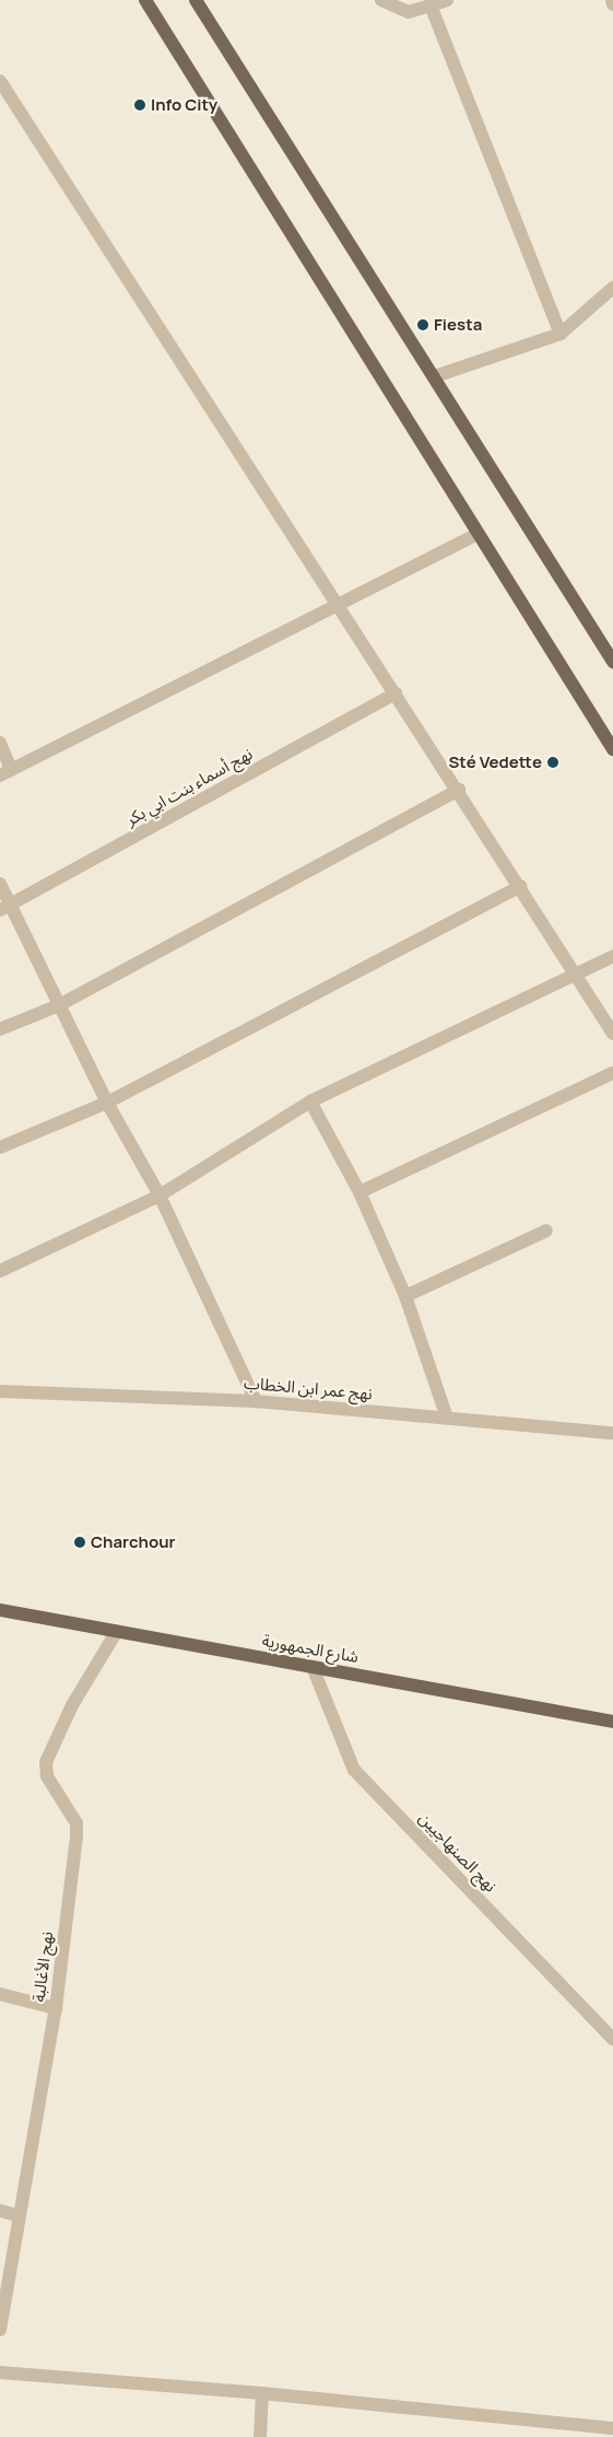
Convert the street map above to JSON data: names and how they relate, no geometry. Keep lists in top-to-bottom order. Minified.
{"streets":{"main road":["شارع الجمهورية"],"street":["نهج أسماء بنت ابي بكر","نهج عمر ابن الخطاب","نهج الصنهاجيين","نهج الأغالبة"]},"crossings":[["شارع الجمهورية","نهج الصنهاجيين"],["شارع الجمهورية","نهج الأغالبة"]],"places":["Info City","Fiesta","Sté Vedette","Charchour"]}
